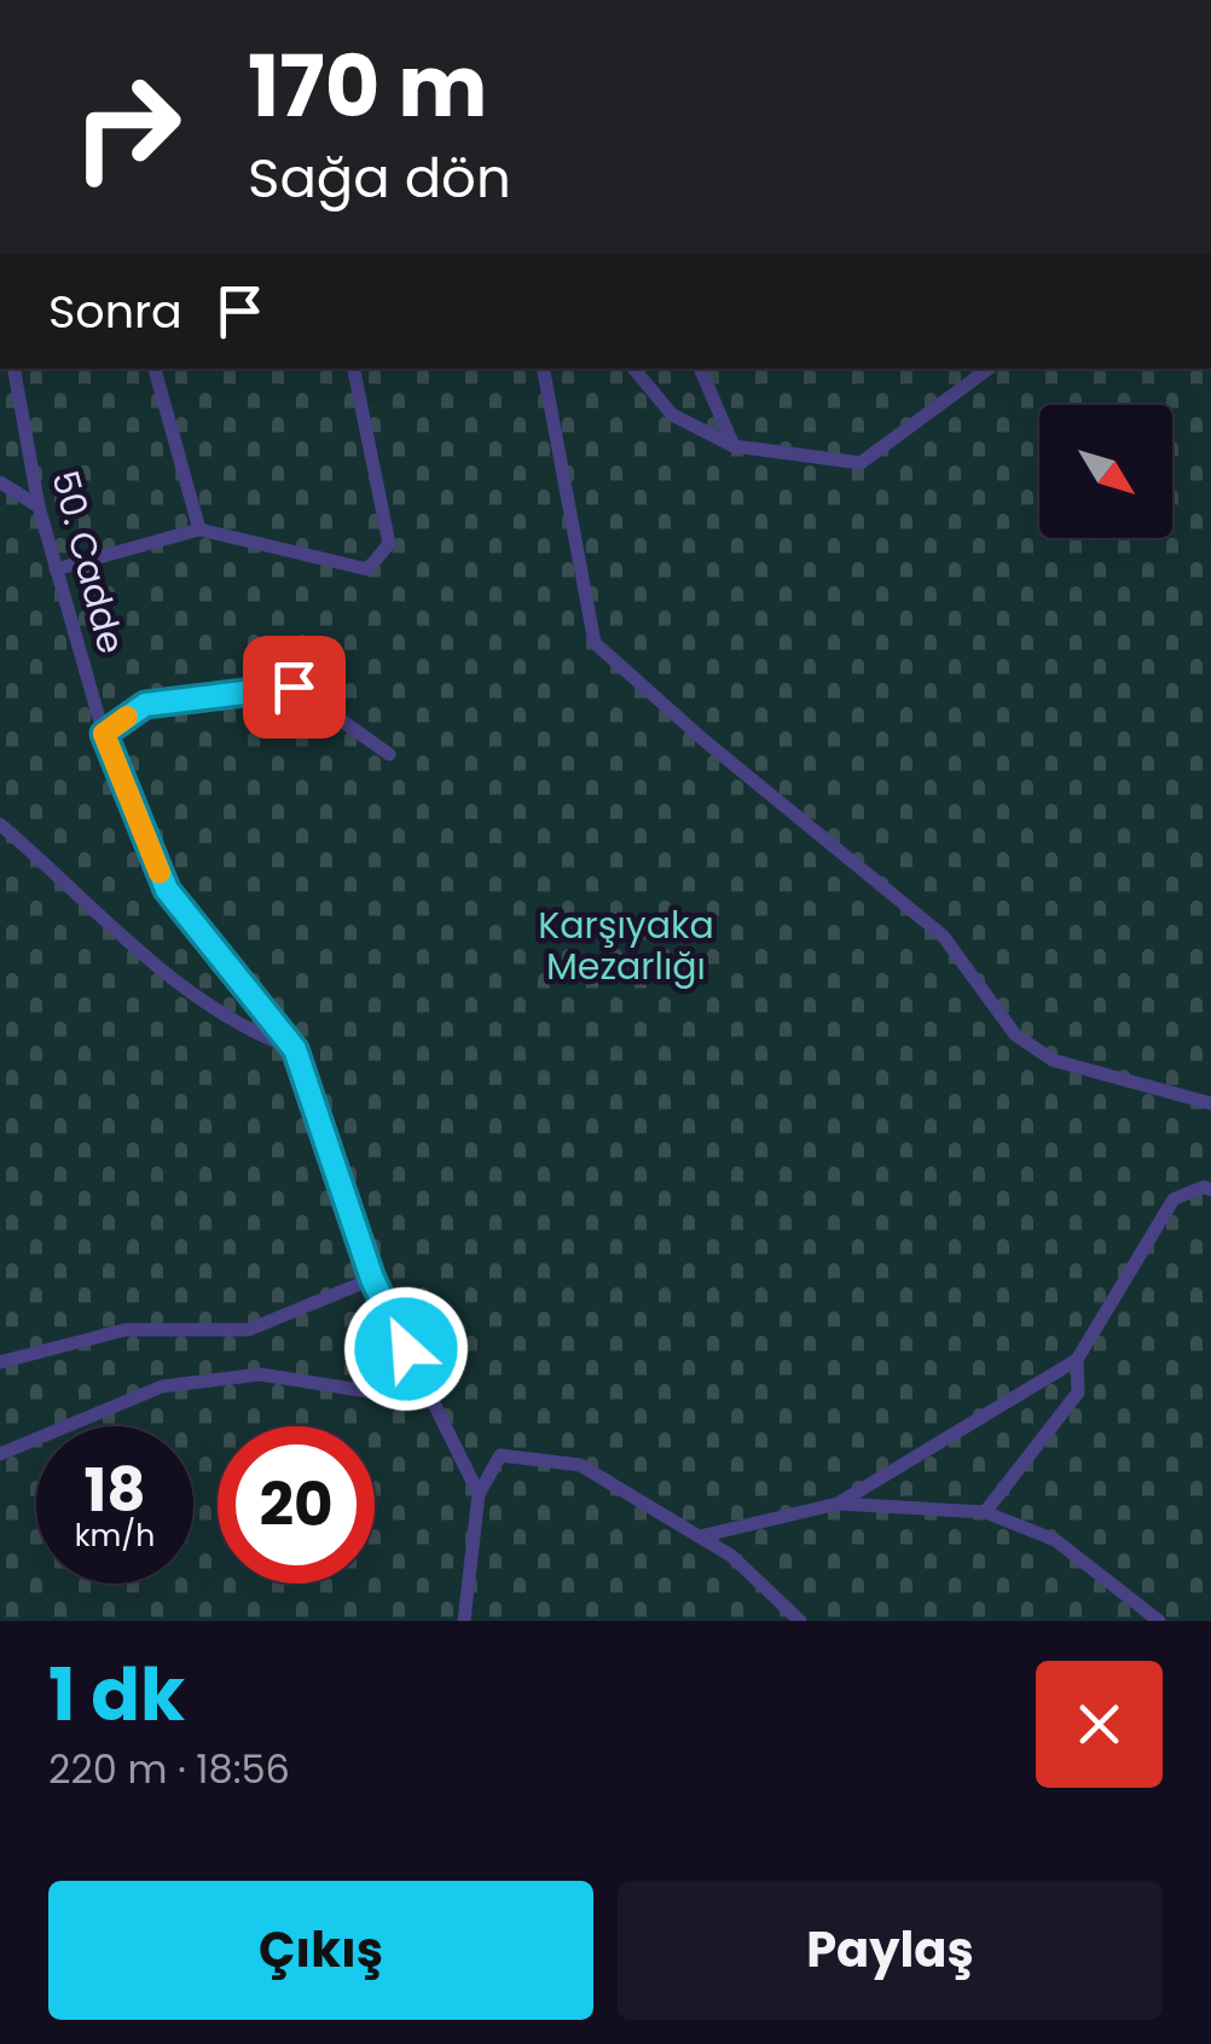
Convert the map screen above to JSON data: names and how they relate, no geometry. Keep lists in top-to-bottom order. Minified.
{"streets":{"lane":["50. Cadde"]},"parks":["Karşıyaka Mezarlığı"],"north":"bottom right","page":{"turn":["170 m","Sağa dön"],"then":"Sonra","speed":"18 km/h","limit":"20","heading":["1 dk","220 m · 18:56"],"buttons":["Çıkış","Paylaş"]}}
